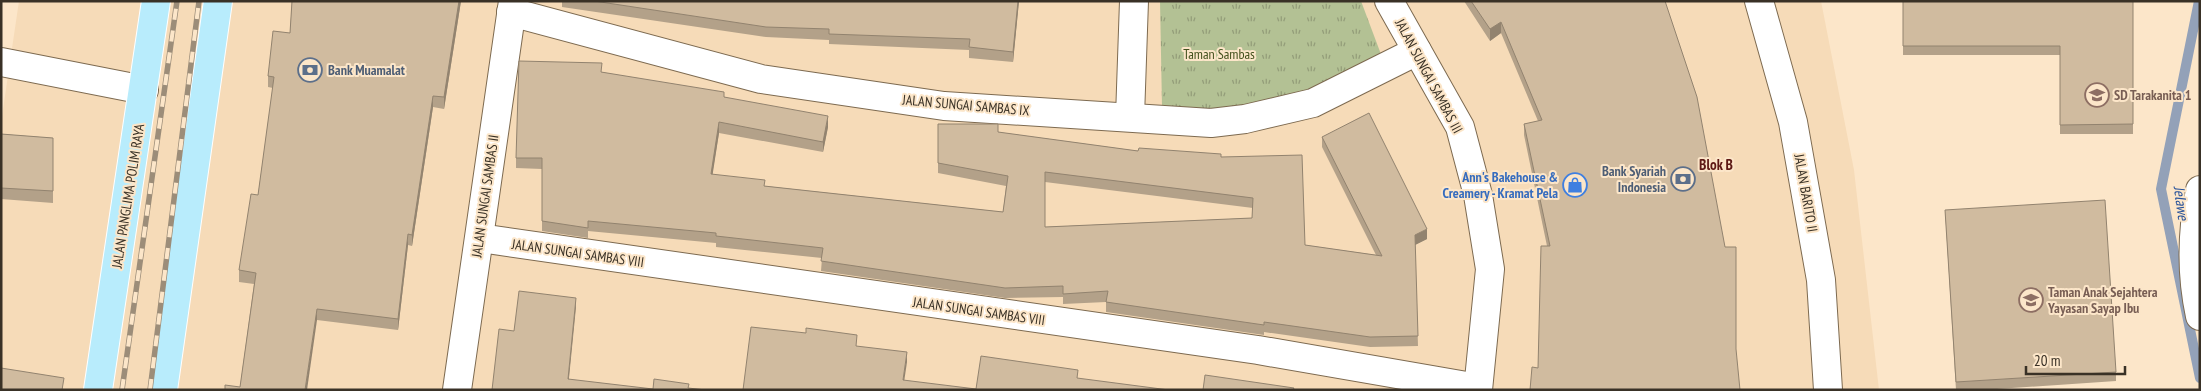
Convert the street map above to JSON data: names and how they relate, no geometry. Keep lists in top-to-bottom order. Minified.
{"streets":{"main road":["JALAN PANGLIMA POLIM RAYA"],"street":["JALAN SUNGAI SAMBAS III","JALAN SUNGAI SAMBAS IX","JALAN BARITO II","JALAN SUNGAI SAMBAS II","JALAN SUNGAI SAMBAS VIII"]},"crossings":[["JALAN SUNGAI SAMBAS III","JALAN SUNGAI SAMBAS IX"],["JALAN SUNGAI SAMBAS III","JALAN SUNGAI SAMBAS VIII"],["JALAN SUNGAI SAMBAS IX","JALAN SUNGAI SAMBAS II"],["JALAN SUNGAI SAMBAS II","JALAN SUNGAI SAMBAS VIII"]],"districts":["Blok B"],"water":["Jelawe"],"parks":["Taman Sambas"],"places":{"bank":["Bank Muamalat","Bank Syariah Indonesia"],"school or university":["SD Tarakanita 1","Taman Anak Sejahtera Yayasan Sayap Ibu"],"shop":["Ann's Bakehouse & Creamery - Kramat Pela"]},"scale_bar":"20 m"}
